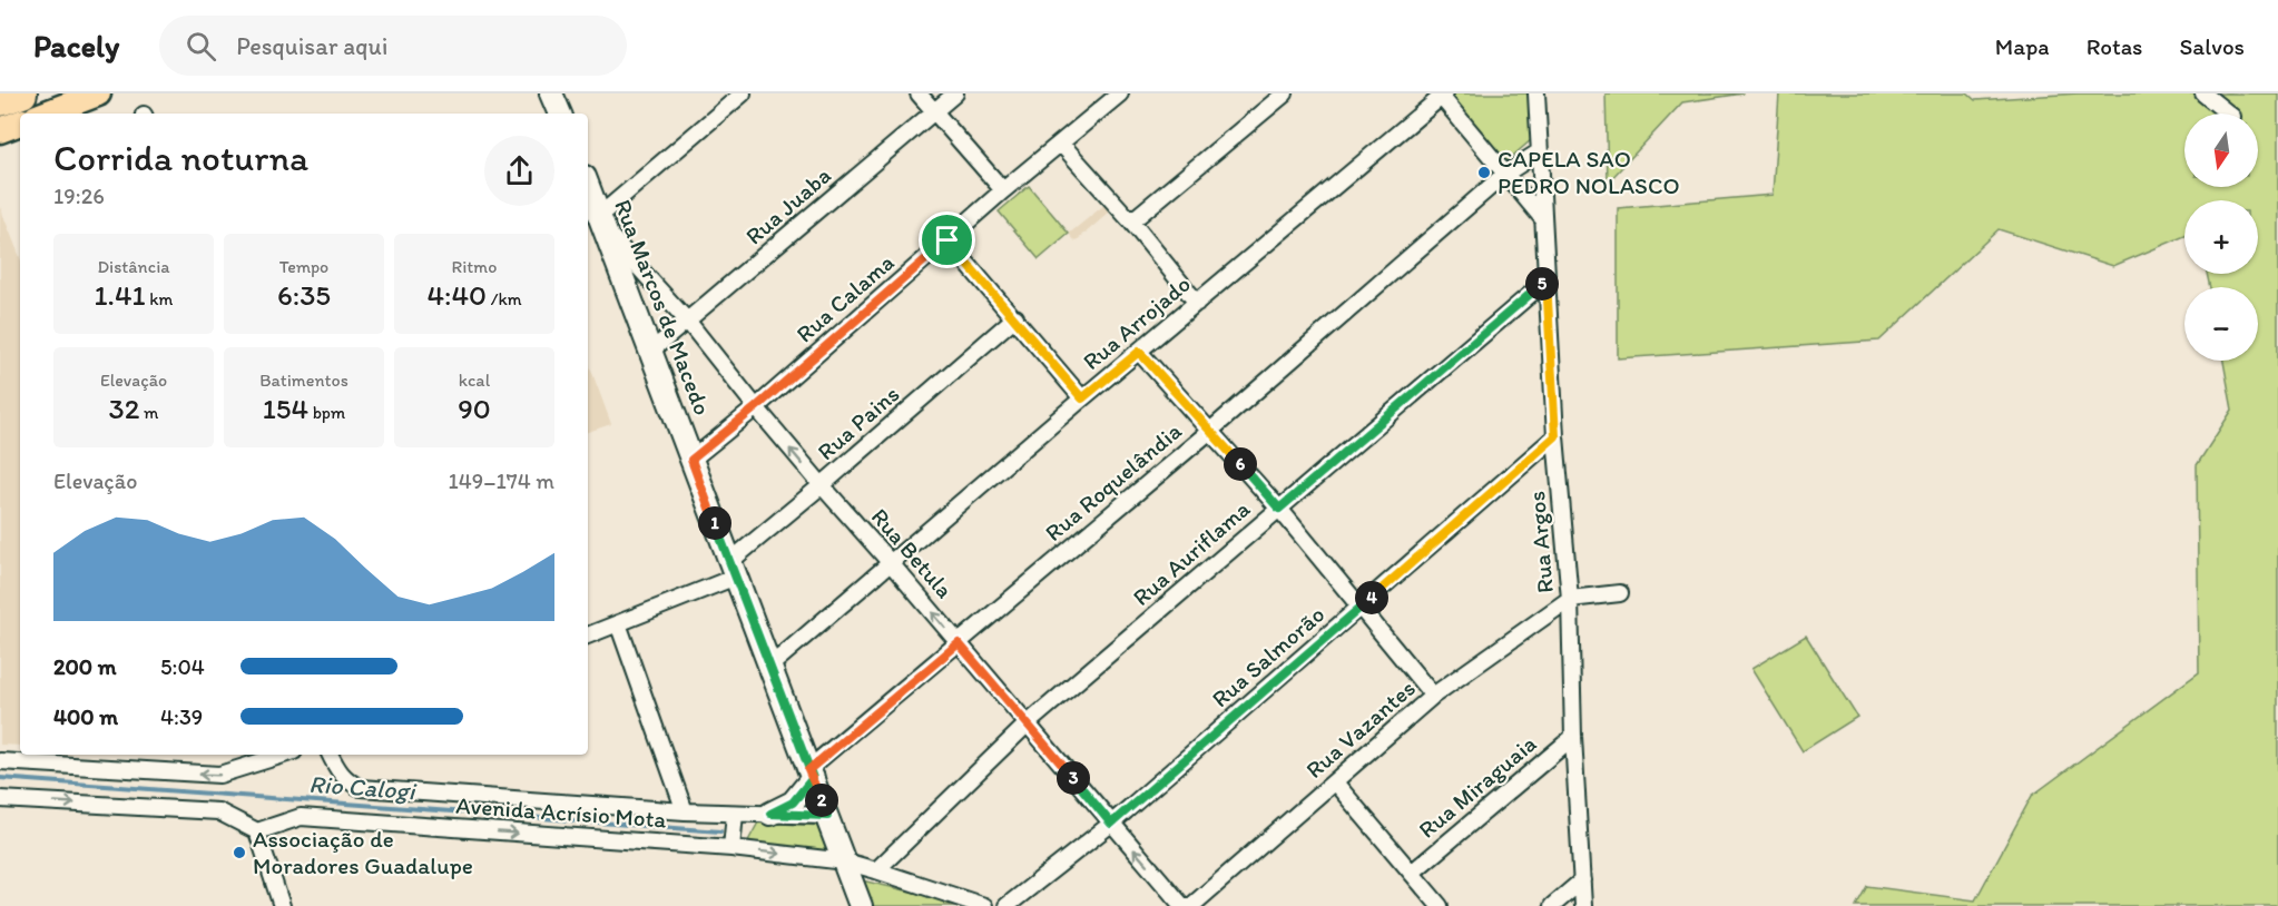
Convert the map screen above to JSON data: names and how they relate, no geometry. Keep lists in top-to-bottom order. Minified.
{"streets":{"main road":["Rua Marcos de Macedo"],"street":["Rua Juaba","Rua Calama","Rua Arrojado","Rua Pains","Rua Roquelândia","Rua Argos","Rua Betula","Rua Auriflama","Rua Salmorão","Rua Vazantes","Rua Miraguaia","Avenida Acrísio Mota"]},"crossings":[["Rua Juaba","Rua Marcos de Macedo"],["Rua Juaba","Rua Betula"],["Rua Calama","Rua Marcos de Macedo"],["Rua Calama","Rua Betula"],["Rua Marcos de Macedo","Rua Arrojado"],["Rua Marcos de Macedo","Rua Pains"],["Rua Marcos de Macedo","Rua Roquelândia"],["Rua Marcos de Macedo","Rua Betula"],["Rua Marcos de Macedo","Avenida Acrísio Mota"],["Rua Arrojado","Rua Betula"],["Rua Pains","Rua Betula"],["Rua Roquelândia","Rua Argos"],["Rua Roquelândia","Rua Betula"],["Rua Argos","Rua Auriflama"],["Rua Argos","Rua Salmorão"],["Rua Argos","Rua Vazantes"],["Rua Argos","Rua Miraguaia"],["Rua Betula","Rua Auriflama"],["Rua Betula","Rua Salmorão"],["Rua Auriflama","Avenida Acrísio Mota"]],"one_way":["Rua Betula"],"water":["Rio Calogi"],"places":["CAPELA SAO PEDRO NOLASCO","Associação de Moradores Guadalupe"],"north":"bottom","page":{"header":"Pacely","search":"Pesquisar aqui","nav":["Mapa","Rotas","Salvos"],"map_buttons":["+","−"],"heading":["Corrida noturna","19:26"],"stats":[["Distância","1.41 km"],["Tempo","6:35"],["Ritmo","4:40 /km"],["Elevação","32 m"],["Batimentos","154 bpm"],["kcal","90"]],"pins":["5","6","1","4","3","2"],"chart":["Elevação","149–174 m"],"list":[{"name":"200 m","note":"5:04"},{"name":"400 m","note":"4:39"}]}}
